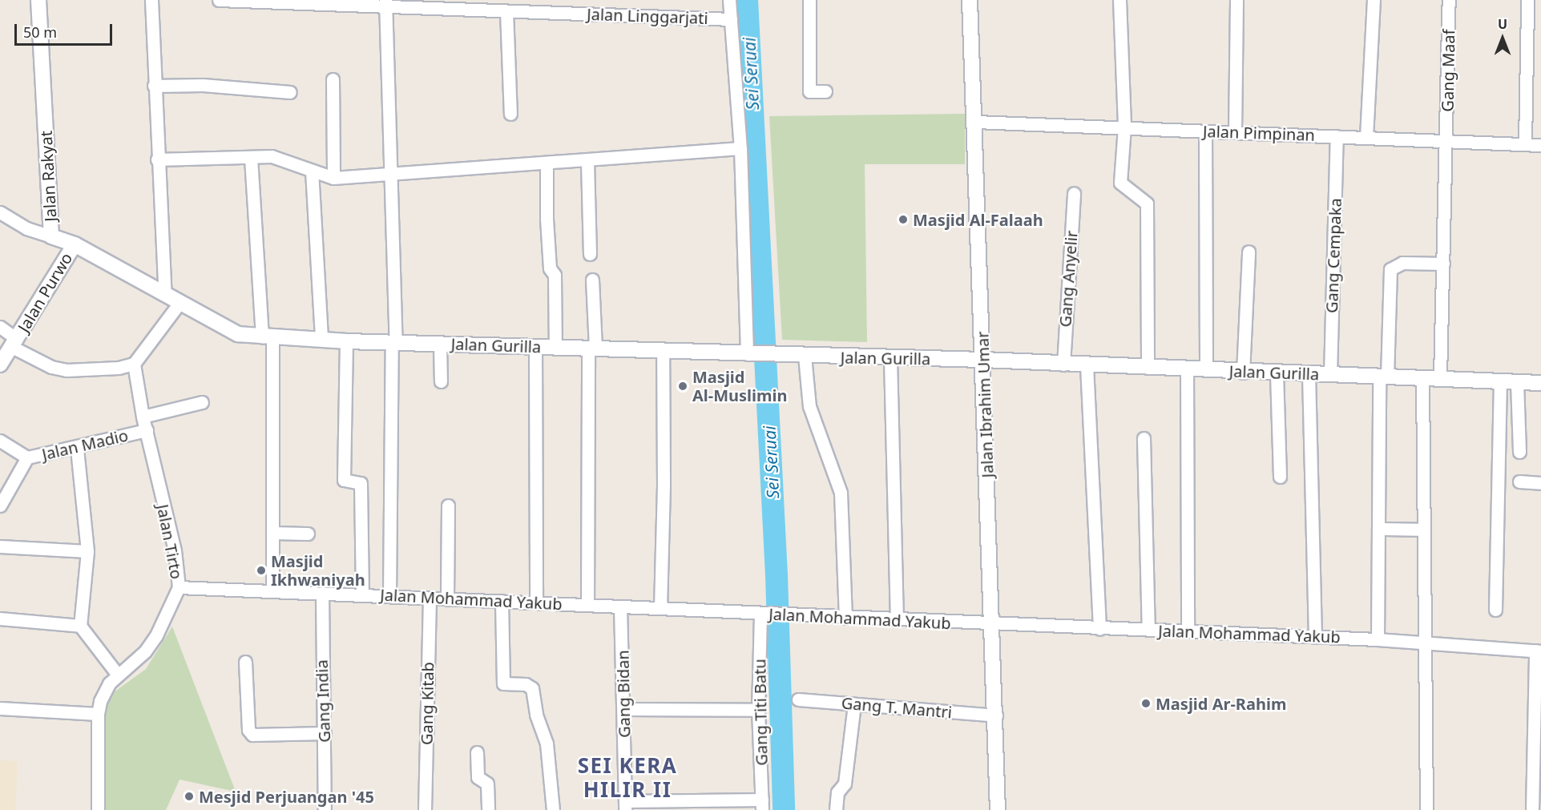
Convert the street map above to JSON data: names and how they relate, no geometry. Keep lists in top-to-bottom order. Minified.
{"streets":{"street":["Jalan Linggarjati","Gang Maaf","Jalan Pimpinan","Jalan Rakyat","Gang Cempaka","Gang Anyelir","Jalan Purwo","Jalan Gurilla","Jalan Ibrahim Umar","Jalan Madio","Jalan Tirto","Jalan Mohammad Yakub","Gang Bidan","Gang India","Gang Kitab","Gang T. Mantri","Gang Titi Batu"]},"crossings":[["Gang Maaf","Jalan Pimpinan"],["Gang Maaf","Jalan Gurilla"],["Jalan Pimpinan","Gang Cempaka"],["Jalan Pimpinan","Jalan Ibrahim Umar"],["Jalan Rakyat","Jalan Purwo"],["Jalan Rakyat","Jalan Gurilla"],["Gang Cempaka","Jalan Gurilla"],["Gang Anyelir","Jalan Gurilla"],["Jalan Gurilla","Jalan Ibrahim Umar"],["Jalan Ibrahim Umar","Jalan Mohammad Yakub"],["Jalan Ibrahim Umar","Gang T. Mantri"],["Jalan Madio","Jalan Tirto"],["Jalan Tirto","Jalan Mohammad Yakub"],["Jalan Mohammad Yakub","Gang Bidan"],["Jalan Mohammad Yakub","Gang India"],["Jalan Mohammad Yakub","Gang Kitab"],["Jalan Mohammad Yakub","Gang Titi Batu"]],"districts":["SEI KERA HILIR II"],"water":["Sei Seruai"],"places":["Masjid Al-Falaah","Masjid Al-Muslimin","Masjid Ikhwaniyah","Masjid Ar-Rahim","Mesjid Perjuangan '45"],"scale_bar":"50 m","north":"top"}
